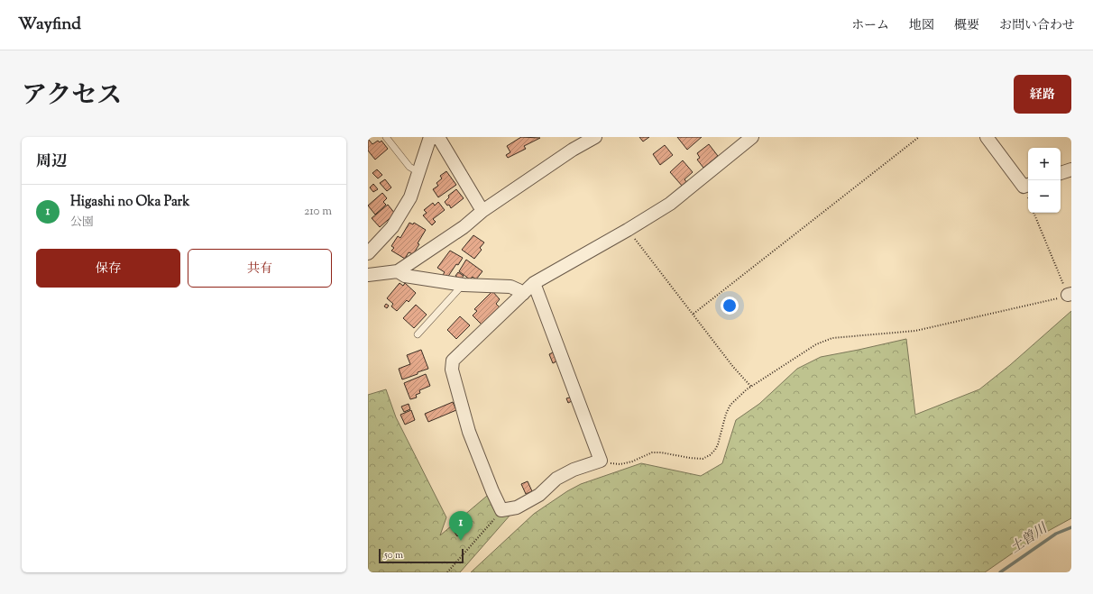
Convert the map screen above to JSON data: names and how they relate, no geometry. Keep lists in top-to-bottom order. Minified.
{"water":["土曽川"],"scale_bar":"50 m","page":{"header":"Wayfind","nav":["ホーム","地図","概要","お問い合わせ"],"title":"アクセス","buttons":["経路",["保存","共有"]],"heading":"周辺","map_buttons":["+","−"],"list":[{"mark":"1","name":"Higashi no Oka Park","note":"公園","value":"210 m"}],"pins":"1","scale":"50 m"}}
